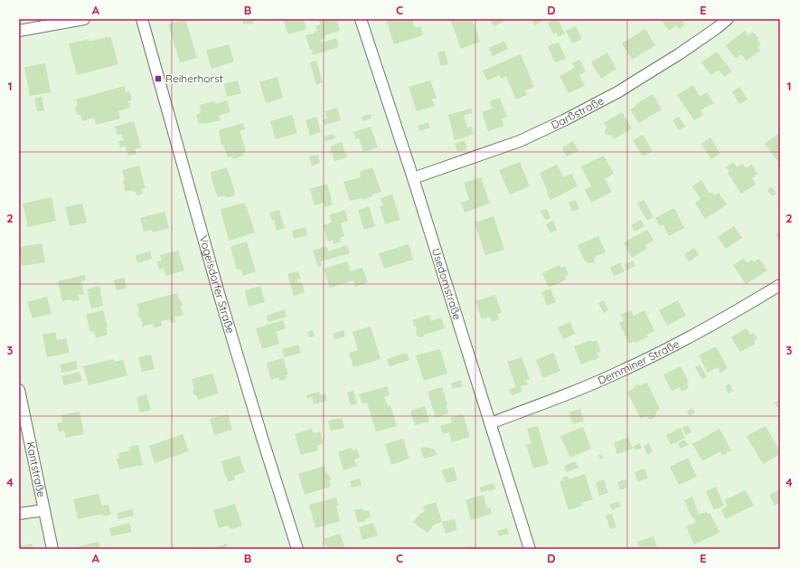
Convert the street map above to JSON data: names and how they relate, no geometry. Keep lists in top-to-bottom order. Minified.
{"streets":{"street":["Darßstraße","Usedomstraße","Vogelsdorfer Straße","Demminer Straße","Kantstraße"]},"crossings":[["Darßstraße","Usedomstraße"],["Usedomstraße","Demminer Straße"]],"places":{"transit":["Reiherhorst"]},"grid":{"columns":["A","B","C","D","E"],"rows":["1","2","3","4"]}}
